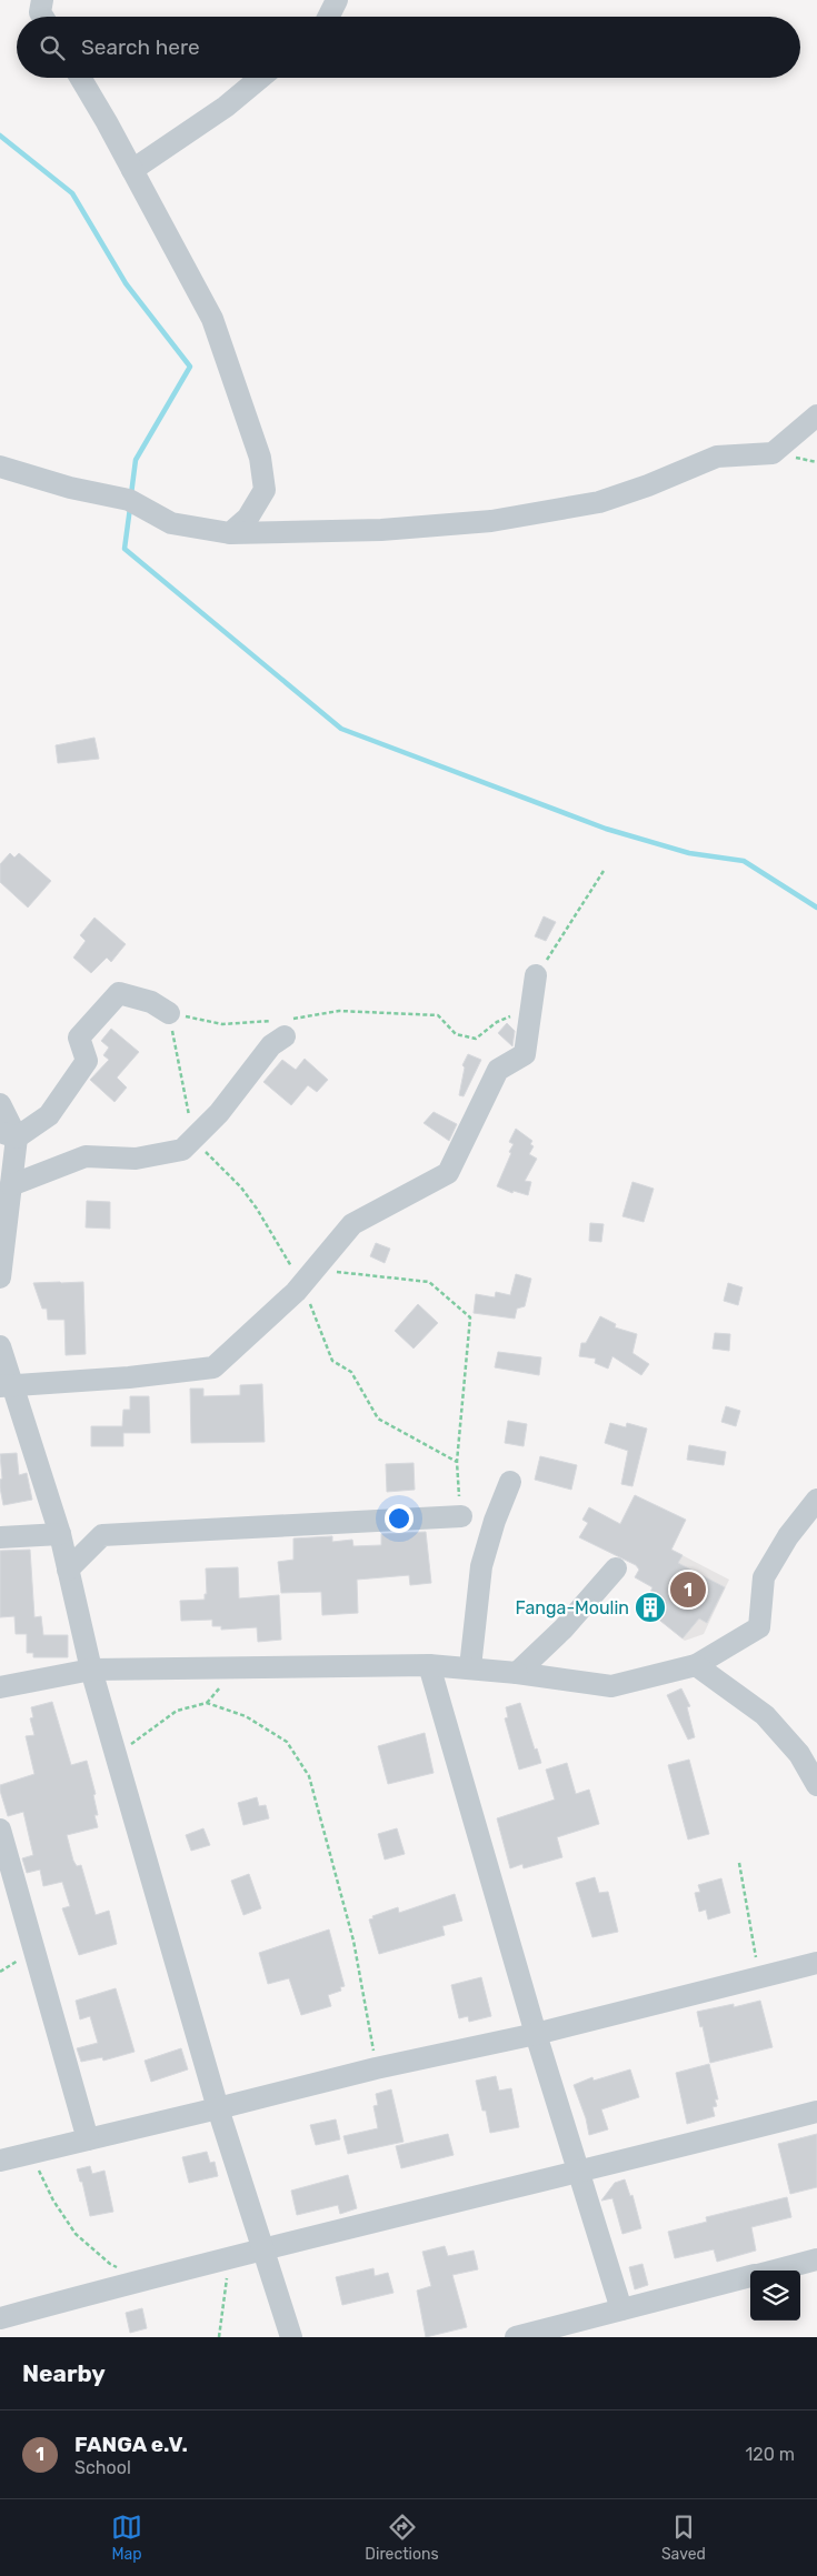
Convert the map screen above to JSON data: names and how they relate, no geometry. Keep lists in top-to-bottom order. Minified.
{"places":{"building":["Fanga-Moulin"]},"page":{"search":"Search here","pins":"1","heading":"Nearby","list":[{"mark":"1","name":"FANGA e.V.","note":"School","value":"120 m"}],"nav":["Map","Directions","Saved"]}}
